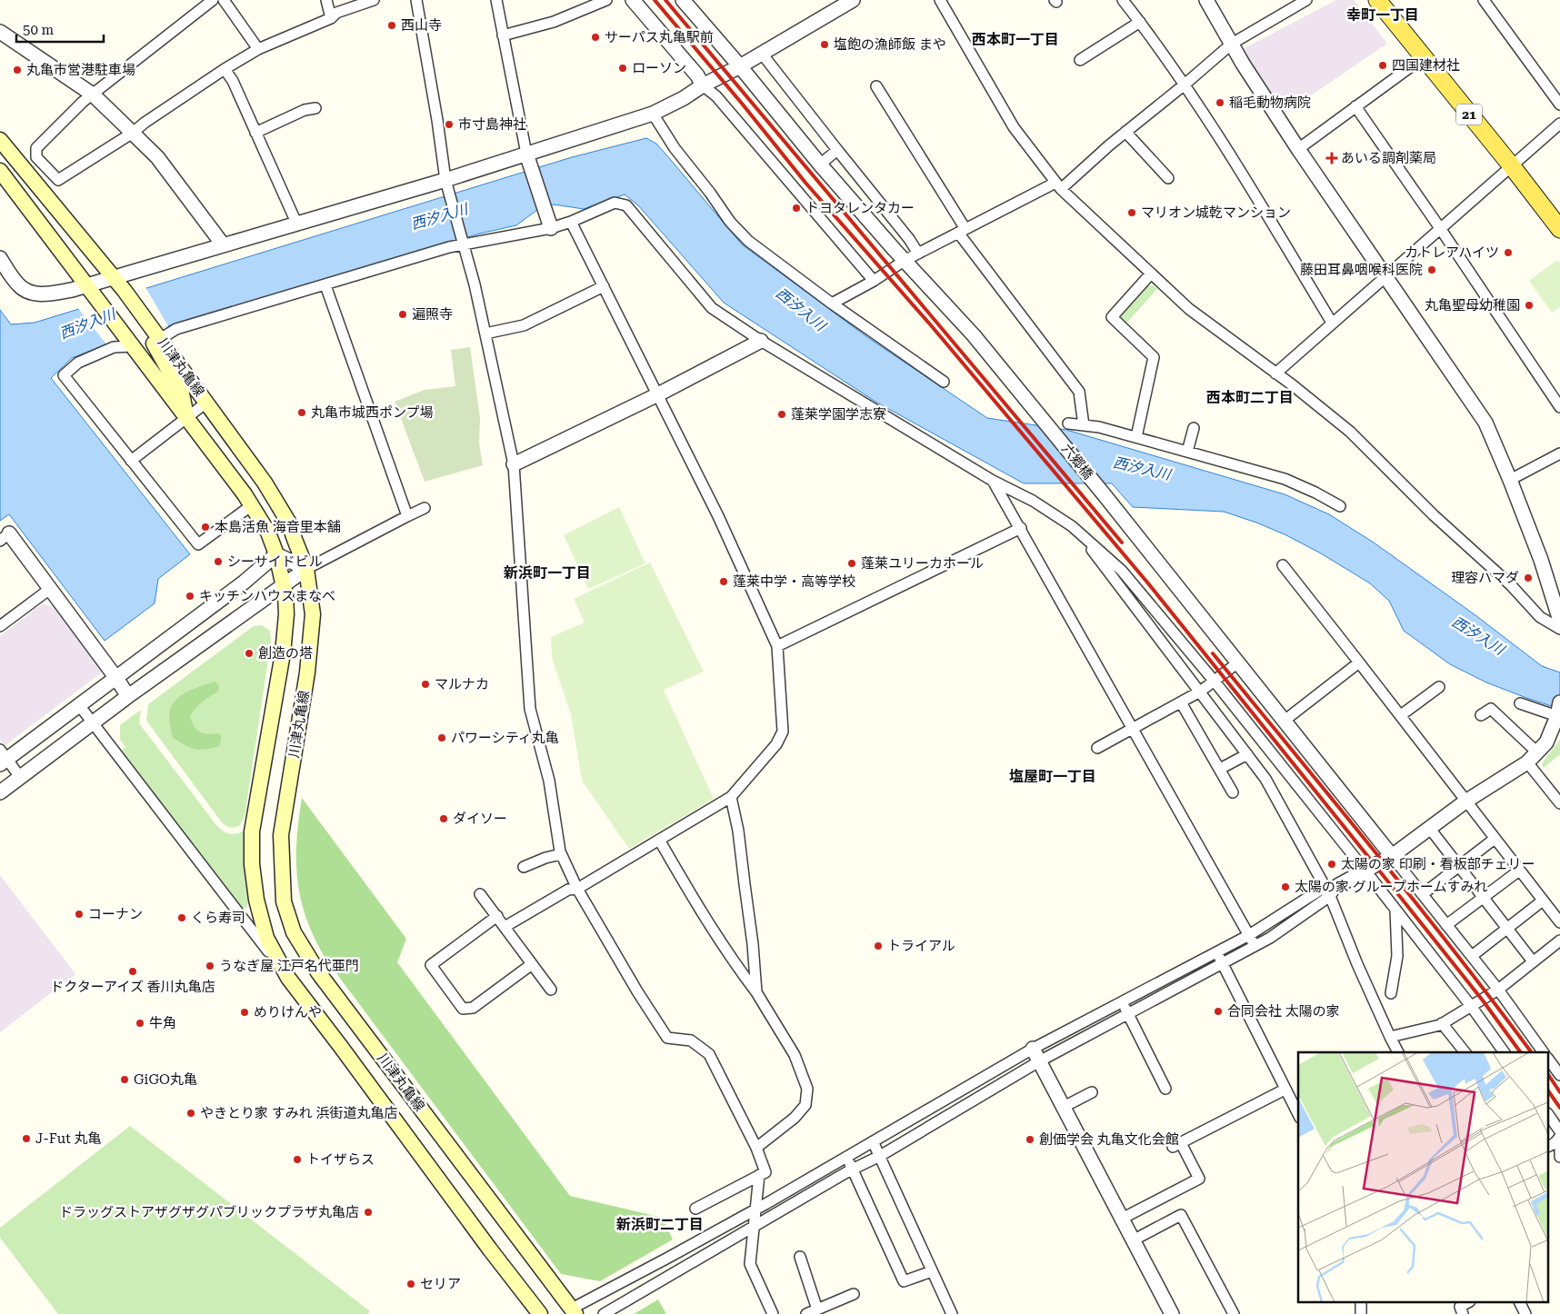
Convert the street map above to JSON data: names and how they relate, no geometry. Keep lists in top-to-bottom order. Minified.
{"streets":{"main road":["21","川津丸亀線"],"street":["六郷橋"]},"districts":["幸町一丁目","西本町一丁目","西本町二丁目","新浜町一丁目","塩屋町一丁目","新浜町二丁目"],"water":["西汐入川"],"places":{"other":["西山寺","サーパス丸亀駅前","塩飽の漁師飯 まや","四国建材社","ローソン","丸亀市営港駐車場","稲毛動物病院","市寸島神社","トヨタレンタカー","マリオン城乾マンション","カトレアハイツ","藤田耳鼻咽喉科医院","丸亀聖母幼稚園","遍照寺","丸亀市城西ポンプ場","蓬莱学園学志寮","本島活魚 海音里本舗","シーサイドビル","蓬莱ユリーカホール","理容ハマダ","蓬莱中学・高等学校","キッチンハウスまなべ","創造の塔","マルナカ","パワーシティ丸亀","ダイソー","太陽の家 印刷・看板部チェリー","太陽の家 グループホームすみれ","コーナン","くら寿司","トライアル","うなぎ屋 江戸名代亜門","ドクターアイズ 香川丸亀店","合同会社 太陽の家","めりけんや","牛角","GiGO丸亀","やきとり家 すみれ 浜街道丸亀店","J-Fut 丸亀","創価学会 丸亀文化会館","トイザらス","ドラッグストアザグザグパブリックプラザ丸亀店","セリア"],"health":["あいる調剤薬局"]},"scale_bar":"50 m"}
